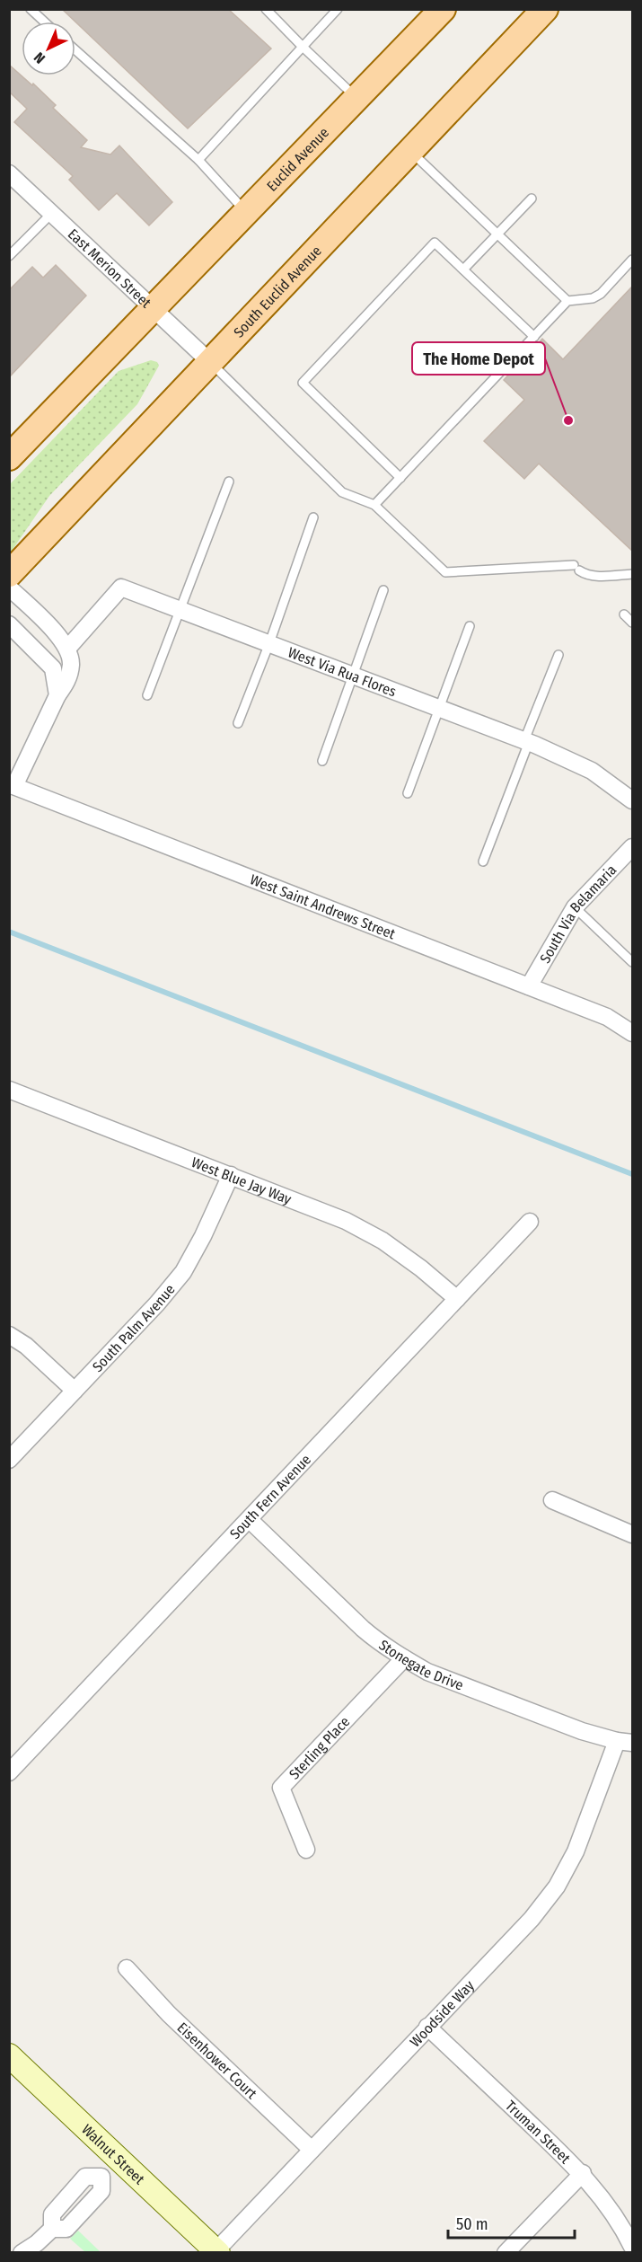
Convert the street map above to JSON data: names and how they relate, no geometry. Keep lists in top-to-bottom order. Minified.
{"streets":{"main road":["Euclid Avenue","South Euclid Avenue"],"street":["East Merion Street","West Via Rua Flores","West Saint Andrews Street","South Via Belamaria","West Blue Jay Way","South Palm Avenue","South Fern Avenue","Stonegate Drive","Sterling Place","Woodside Way","Eisenhower Court","Truman Street","Walnut Street"]},"crossings":[["Euclid Avenue","East Merion Street"],["East Merion Street","South Euclid Avenue"],["West Saint Andrews Street","South Via Belamaria"],["West Blue Jay Way","South Palm Avenue"],["West Blue Jay Way","South Fern Avenue"],["South Fern Avenue","Stonegate Drive"],["Stonegate Drive","Sterling Place"],["Stonegate Drive","Woodside Way"],["Woodside Way","Eisenhower Court"],["Woodside Way","Truman Street"],["Woodside Way","Walnut Street"]],"places":["The Home Depot"],"scale_bar":"50 m","north":"bottom left"}
